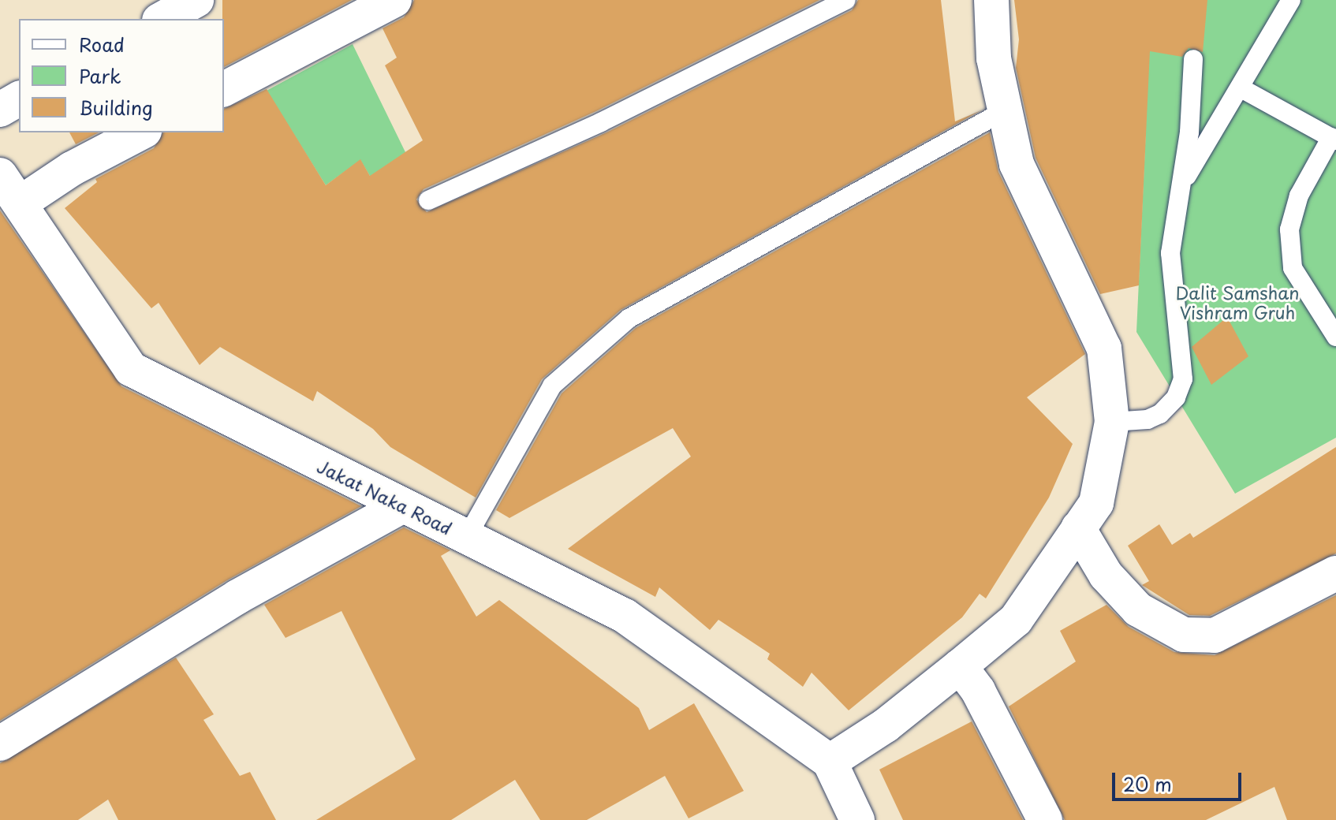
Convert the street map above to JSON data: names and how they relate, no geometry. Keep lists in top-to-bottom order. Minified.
{"streets":{"street":["Jakat Naka Road"]},"parks":["Dalit Samshan Vishram Gruh"],"legend":["Road","Park","Building"],"scale_bar":"20 m"}
